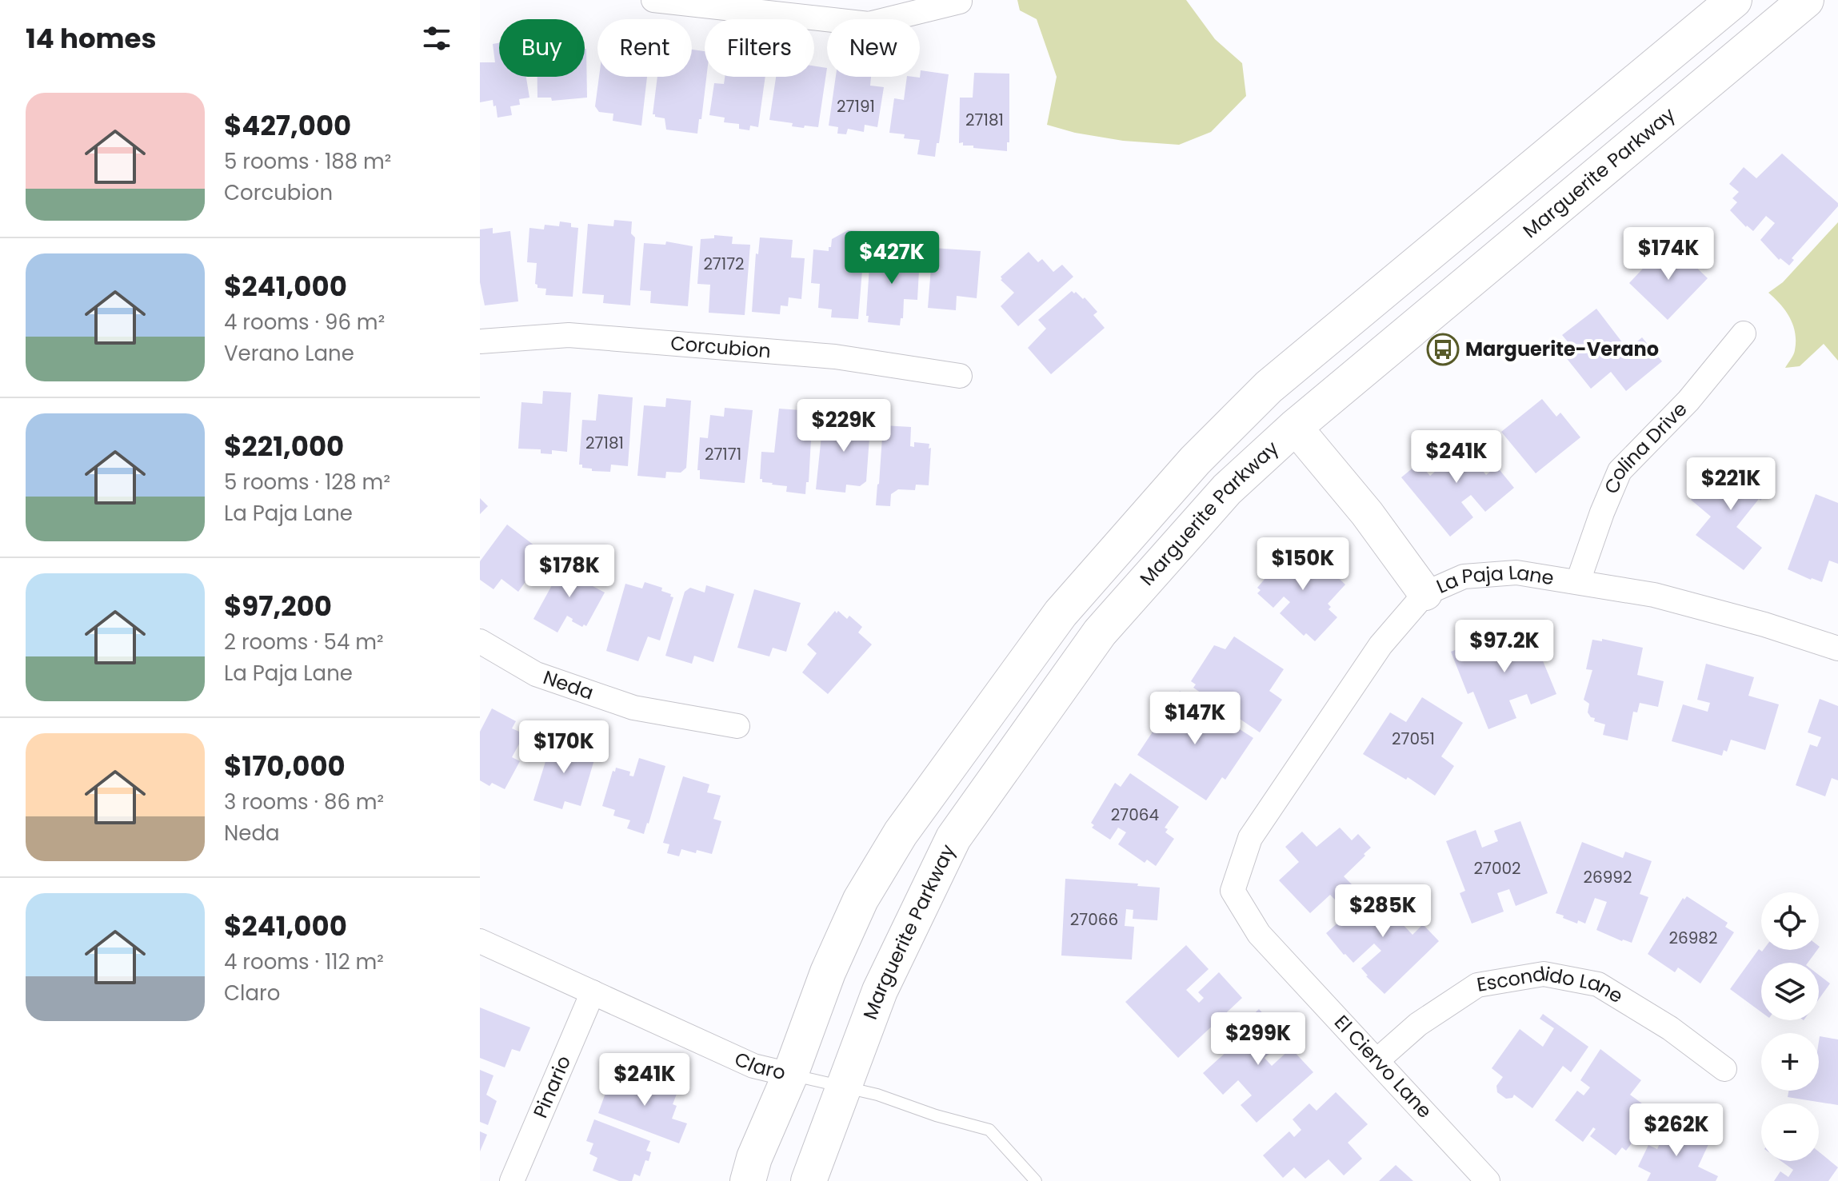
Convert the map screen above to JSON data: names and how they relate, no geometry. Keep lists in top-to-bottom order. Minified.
{"streets":{"main road":["Marguerite Parkway"],"street":["Corcubion","Colina Drive","La Paja Lane","Neda","Escondido Lane","Claro","El Ciervo Lane","Pinario"]},"crossings":[["Marguerite Parkway","Claro"],["Colina Drive","La Paja Lane"],["La Paja Lane","El Ciervo Lane"],["Escondido Lane","El Ciervo Lane"],["Claro","Pinario"]],"places":{"bus stop":["Marguerite-Verano"]},"house_numbers":["27191","27181","27172","27181","27171","27051","27064","27002","26992","27066","26982"],"page":{"heading":"14 homes","chip":["Buy","Rent","Filters","New"],"list":[{"name":"$427,000","note":"5 rooms · 188 m² · Corcubion"},{"name":"$241,000","note":"4 rooms · 96 m² · Verano Lane"},{"name":"$221,000","note":"5 rooms · 128 m² · La Paja Lane"},{"name":"$97,200","note":"2 rooms · 54 m² · La Paja Lane"},{"name":"$170,000","note":"3 rooms · 86 m² · Neda"},{"name":"$241,000","note":"4 rooms · 112 m² · Claro"}],"price":["$174K","$427K","$229K","$241K","$221K","$150K","$178K","$97.2K","$147K","$170K","$285K","$299K","$241K","$262K"],"map_buttons":["+","−"]}}
